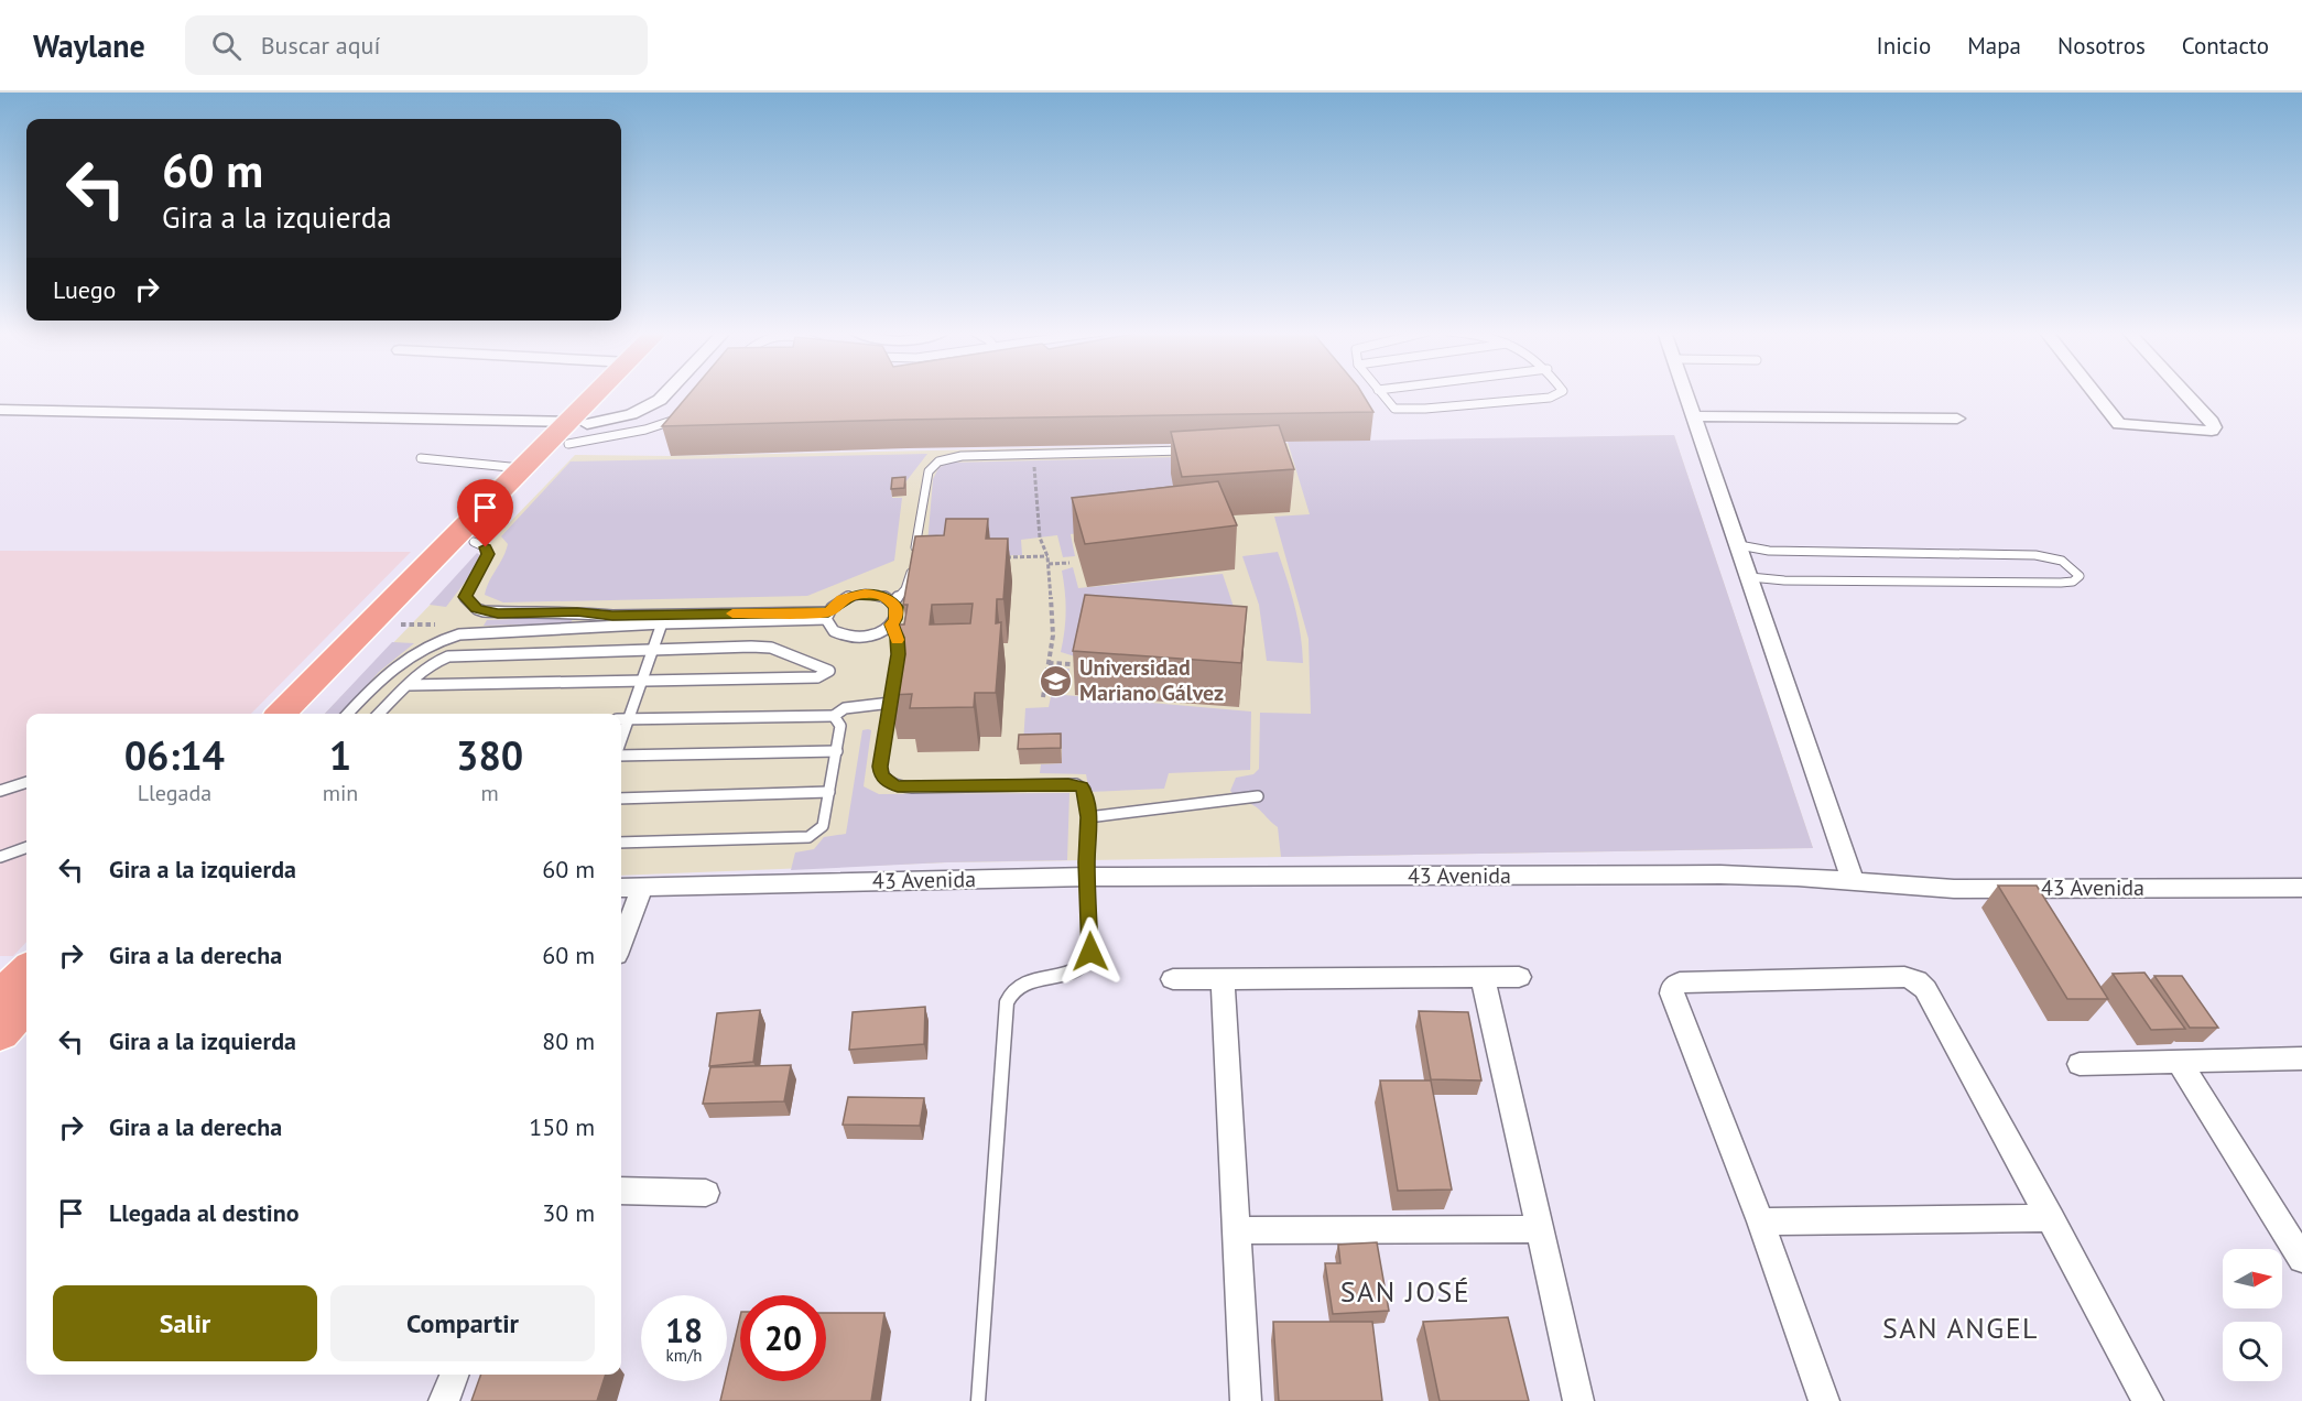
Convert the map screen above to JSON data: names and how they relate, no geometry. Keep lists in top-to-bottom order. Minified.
{"streets":{"street":["43 Avenida"]},"districts":["SAN JOSÉ","SAN ANGEL"],"places":{"school or university":["Universidad Mariano Gálvez"]},"north":"right","page":{"header":"Waylane","search":"Buscar aquí","nav":["Inicio","Mapa","Nosotros","Contacto"],"turn":["60 m","Gira a la izquierda"],"then":"Luego","eta":["06:14","Llegada","1","min","380","m"],"list":[{"name":"Gira a la izquierda","value":"60 m"},{"name":"Gira a la derecha","value":"60 m"},{"name":"Gira a la izquierda","value":"80 m"},{"name":"Gira a la derecha","value":"150 m"},{"name":"Llegada al destino","value":"30 m"}],"buttons":["Salir","Compartir"],"speed":"18 km/h","limit":"20"}}
